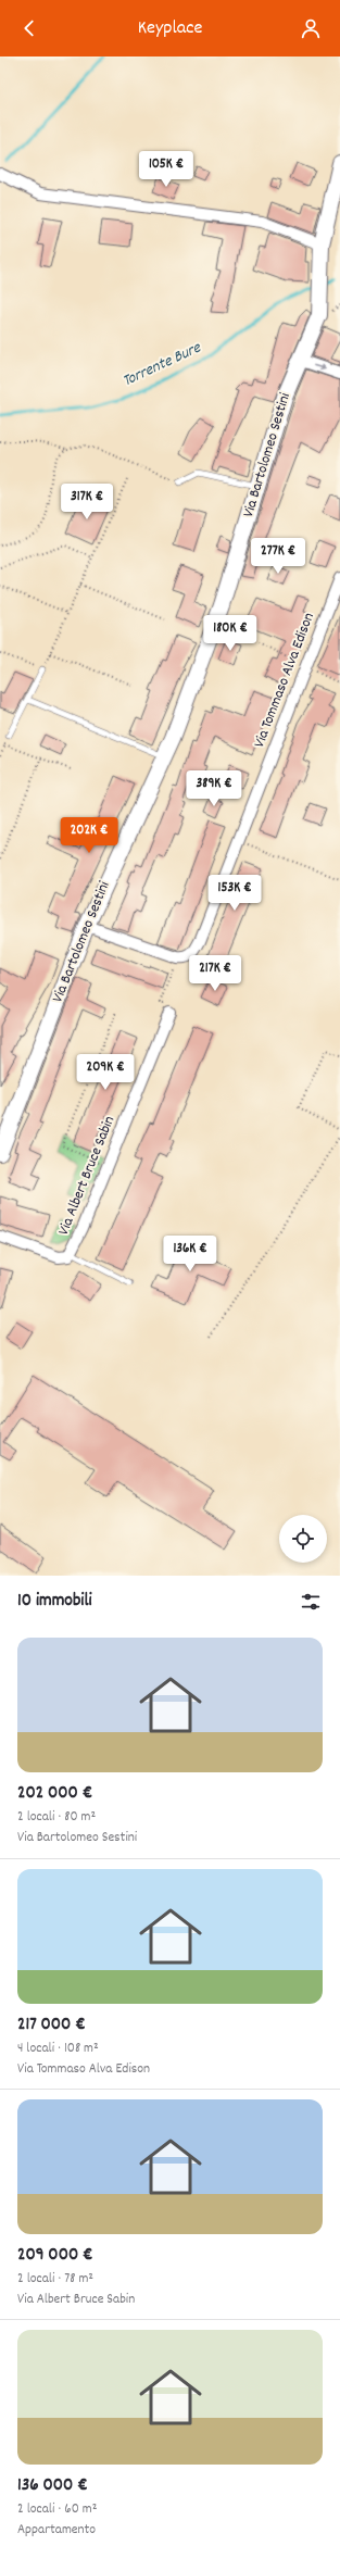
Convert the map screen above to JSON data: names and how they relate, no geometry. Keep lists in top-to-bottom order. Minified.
{"streets":{"main road":["Via Bartolomeo Sestini"],"street":["Via Tommaso Alva Edison","Via Albert Bruce Sabin"]},"water":["Torrente Bure"],"page":{"header":"Keyplace","price":["105K €","317K €","277K €","180K €","389K €","202K €","153K €","217K €","209K €","136K €"],"heading":"10 immobili","list":[{"name":"202 000 €","note":"2 locali · 80 m² · Via Bartolomeo Sestini"},{"name":"217 000 €","note":"4 locali · 108 m² · Via Tommaso Alva Edison"},{"name":"209 000 €","note":"2 locali · 78 m² · Via Albert Bruce Sabin"},{"name":"136 000 €","note":"2 locali · 60 m² · Appartamento"}]}}
